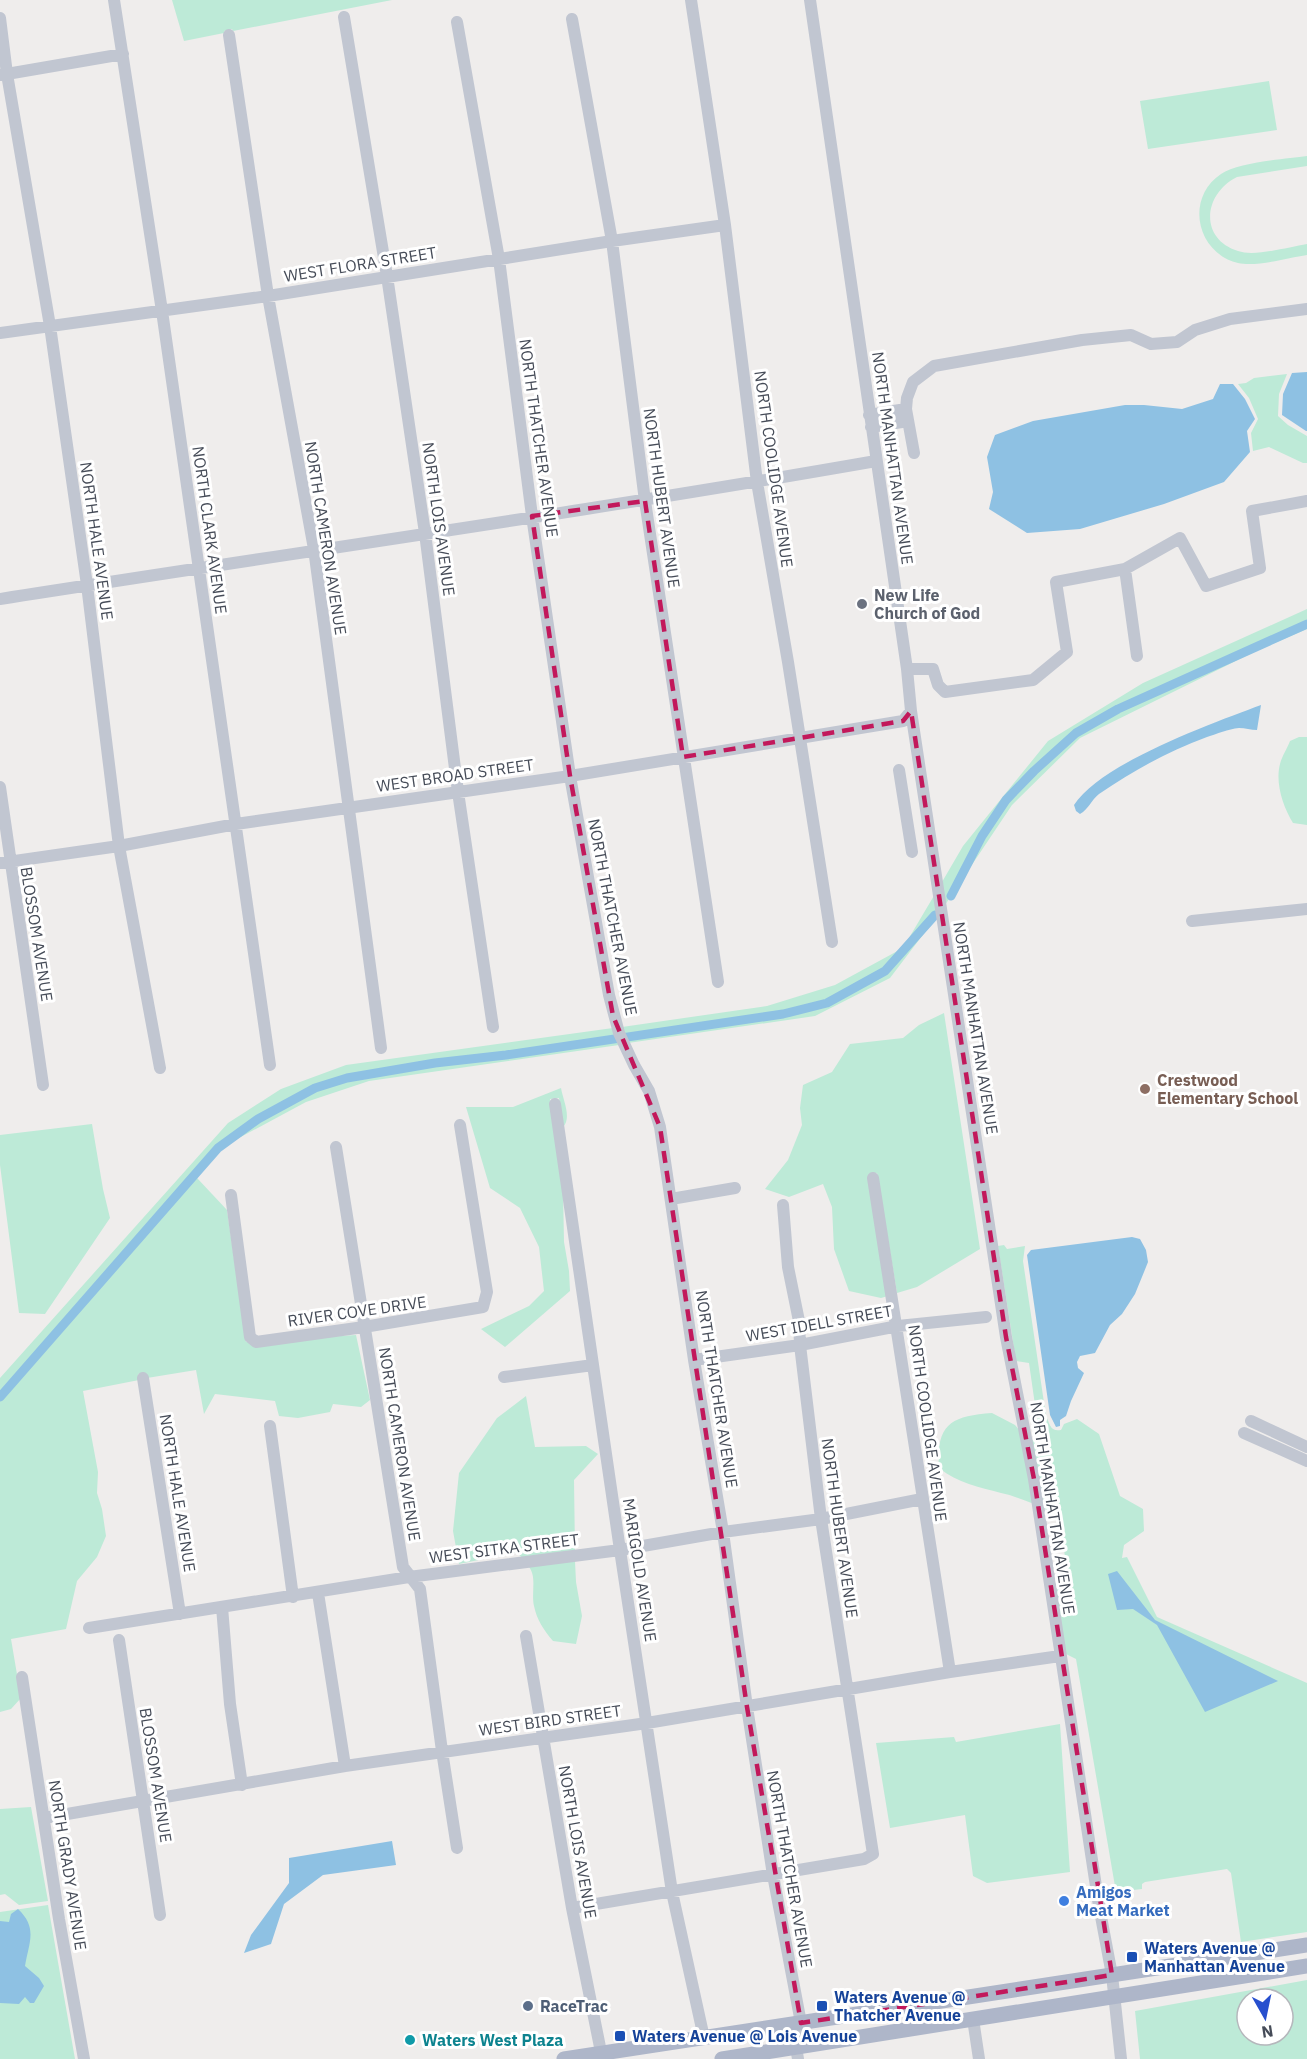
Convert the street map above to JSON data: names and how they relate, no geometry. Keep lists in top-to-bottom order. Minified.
{"streets":{"street":["WEST FLORA STREET","NORTH THATCHER AVENUE","NORTH MANHATTAN AVENUE","NORTH COOLIDGE AVENUE","NORTH HUBERT AVENUE","NORTH LOIS AVENUE","NORTH CLARK AVENUE","NORTH CAMERON AVENUE","NORTH HALE AVENUE","WEST BROAD STREET","BLOSSOM AVENUE","RIVER COVE DRIVE","WEST IDELL STREET","WEST SITKA STREET","MARIGOLD AVENUE","WEST BIRD STREET","NORTH GRADY AVENUE"]},"crossings":[["WEST FLORA STREET","NORTH THATCHER AVENUE"],["WEST FLORA STREET","NORTH COOLIDGE AVENUE"],["WEST FLORA STREET","NORTH HUBERT AVENUE"],["WEST FLORA STREET","NORTH LOIS AVENUE"],["WEST FLORA STREET","NORTH CLARK AVENUE"],["WEST FLORA STREET","NORTH CAMERON AVENUE"],["WEST FLORA STREET","NORTH HALE AVENUE"],["NORTH THATCHER AVENUE","NORTH HUBERT AVENUE"],["NORTH THATCHER AVENUE","WEST BROAD STREET"],["NORTH THATCHER AVENUE","WEST IDELL STREET"],["NORTH THATCHER AVENUE","WEST SITKA STREET"],["NORTH THATCHER AVENUE","WEST BIRD STREET"],["NORTH MANHATTAN AVENUE","WEST BROAD STREET"],["NORTH MANHATTAN AVENUE","WEST BIRD STREET"],["NORTH COOLIDGE AVENUE","WEST BROAD STREET"],["NORTH COOLIDGE AVENUE","WEST IDELL STREET"],["NORTH COOLIDGE AVENUE","WEST SITKA STREET"],["NORTH COOLIDGE AVENUE","WEST BIRD STREET"],["NORTH HUBERT AVENUE","WEST BROAD STREET"],["NORTH HUBERT AVENUE","WEST IDELL STREET"],["NORTH HUBERT AVENUE","WEST SITKA STREET"],["NORTH HUBERT AVENUE","WEST BIRD STREET"],["NORTH LOIS AVENUE","WEST BROAD STREET"],["NORTH LOIS AVENUE","WEST BIRD STREET"],["NORTH CLARK AVENUE","WEST BROAD STREET"],["NORTH CAMERON AVENUE","WEST BROAD STREET"],["NORTH CAMERON AVENUE","RIVER COVE DRIVE"],["NORTH CAMERON AVENUE","WEST SITKA STREET"],["NORTH CAMERON AVENUE","WEST BIRD STREET"],["NORTH HALE AVENUE","WEST BROAD STREET"],["NORTH HALE AVENUE","WEST SITKA STREET"],["WEST BROAD STREET","BLOSSOM AVENUE"],["BLOSSOM AVENUE","WEST BIRD STREET"],["WEST SITKA STREET","MARIGOLD AVENUE"],["MARIGOLD AVENUE","WEST BIRD STREET"],["WEST BIRD STREET","NORTH GRADY AVENUE"]],"places":{"other":["New Life Church of God","Crestwood Elementary School","Amigos Meat Market","RaceTrac","Waters West Plaza"],"transit":["Waters Avenue @ Manhattan Avenue","Waters Avenue @ Thatcher Avenue","Waters Avenue @ Lois Avenue"]},"north":"bottom"}
